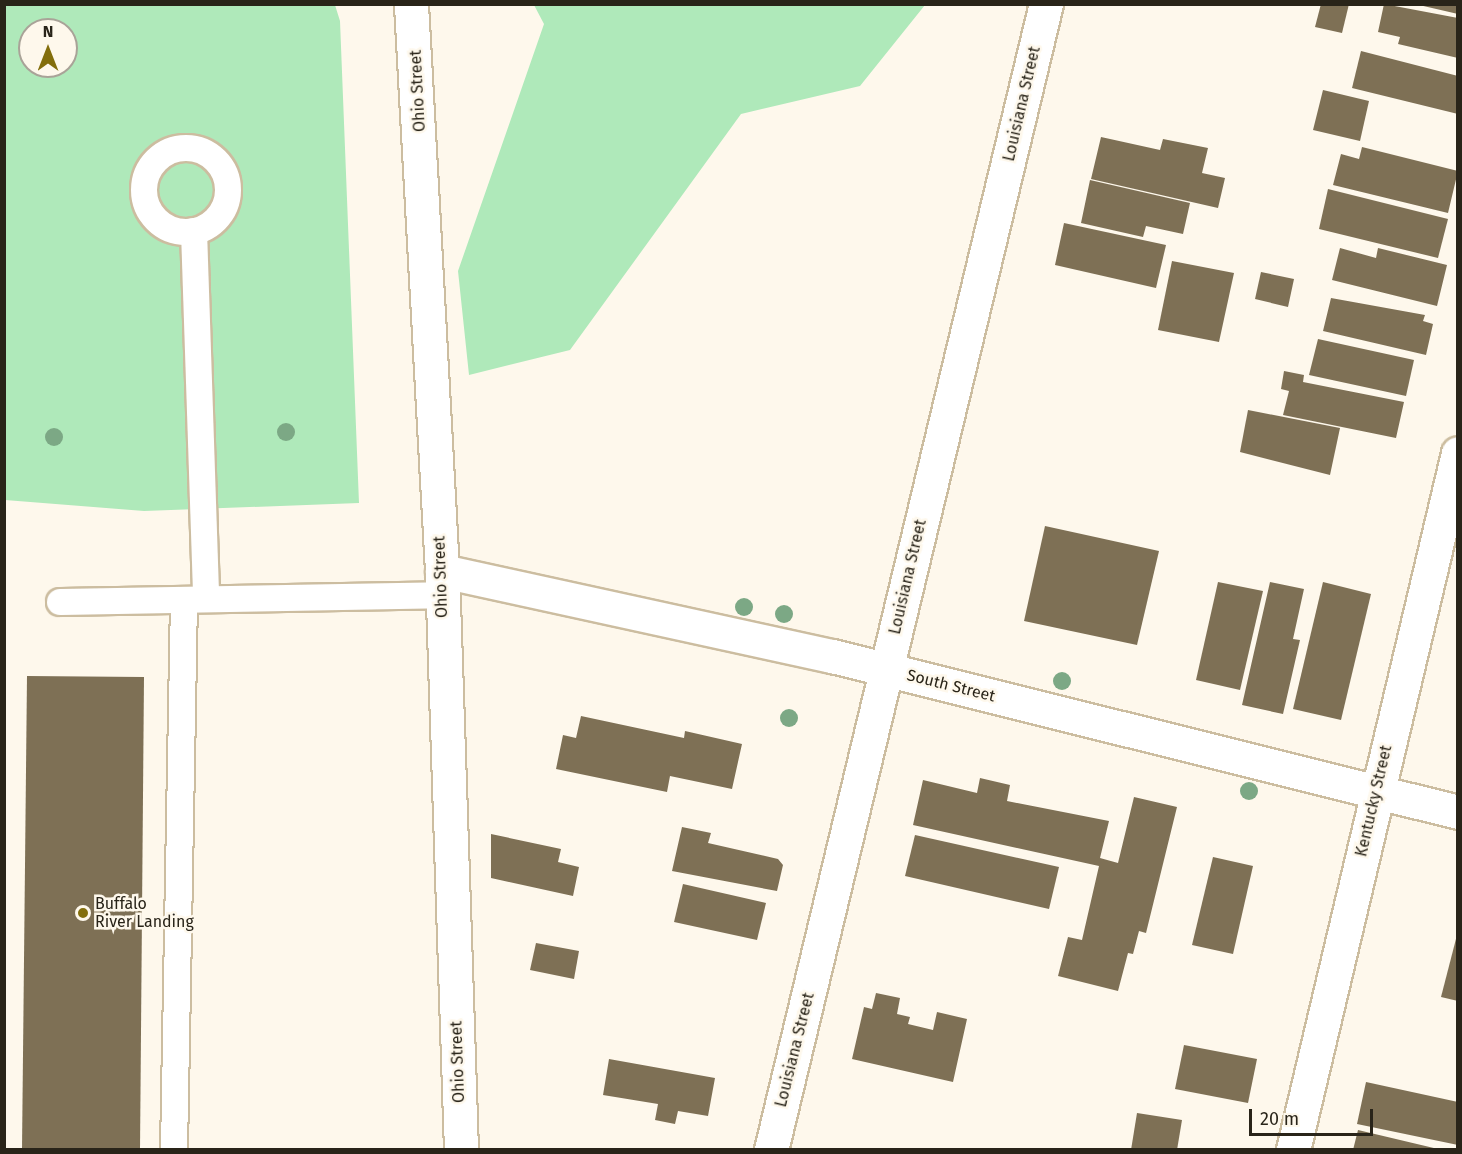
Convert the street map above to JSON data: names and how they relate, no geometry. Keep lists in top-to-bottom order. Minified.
{"streets":{"street":["Ohio Street","Louisiana Street","South Street","Kentucky Street"]},"crossings":[["Ohio Street","South Street"],["Louisiana Street","South Street"],["South Street","Kentucky Street"]],"places":["Buffalo River Landing"],"scale_bar":"20 m","north":"top"}
